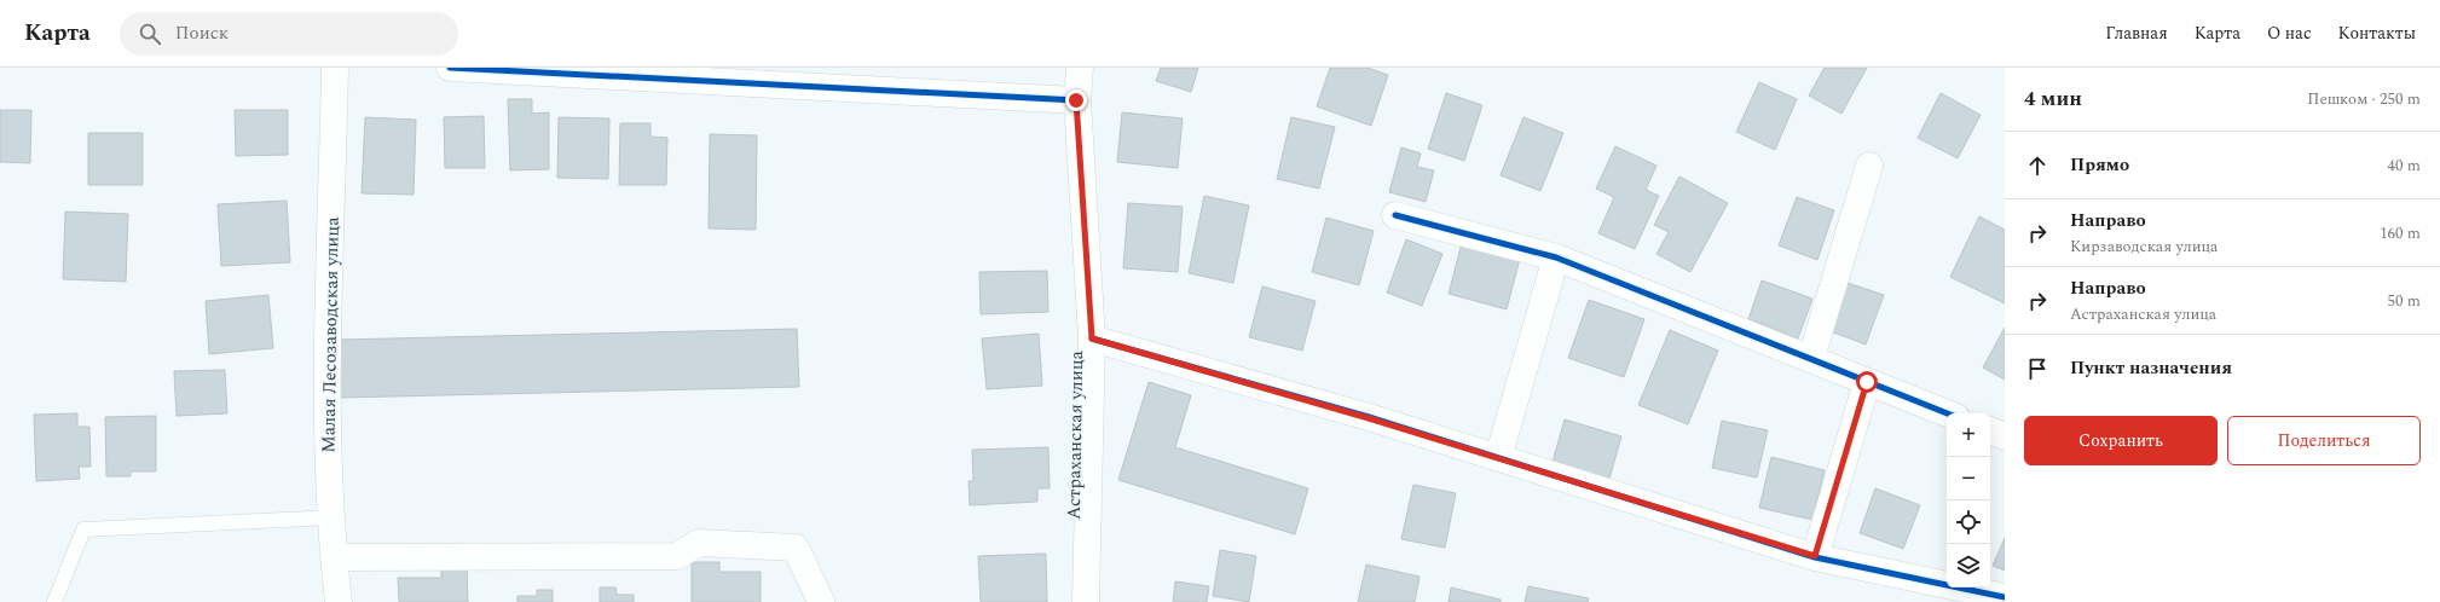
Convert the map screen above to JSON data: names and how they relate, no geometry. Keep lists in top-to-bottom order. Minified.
{"streets":{"street":["Малая Лесозаводская улица","Астраханская улица"]},"page":{"header":"Карта","search":"Поиск","nav":["Главная","Карта","О нас","Контакты"],"heading":["4 мин","Пешком · 250 m"],"list":[["Прямо","40 m"],["Направо","Кирзаводская улица","160 m"],["Направо","Астраханская улица","50 m"],"Пункт назначения"],"buttons":["Сохранить","Поделиться"],"map_buttons":["+","−"]}}
